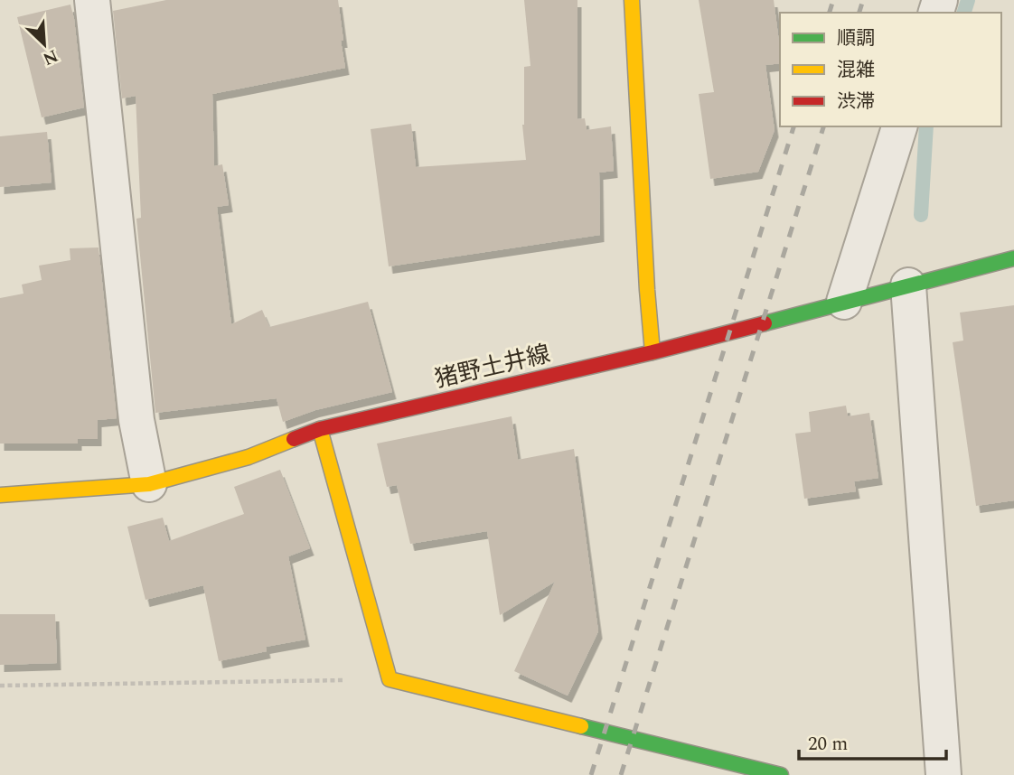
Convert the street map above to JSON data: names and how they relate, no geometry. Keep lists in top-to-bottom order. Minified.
{"streets":{"street":["猪野土井線"]},"legend":["順調","混雑","渋滞"],"scale_bar":"20 m","north":"bottom right"}
